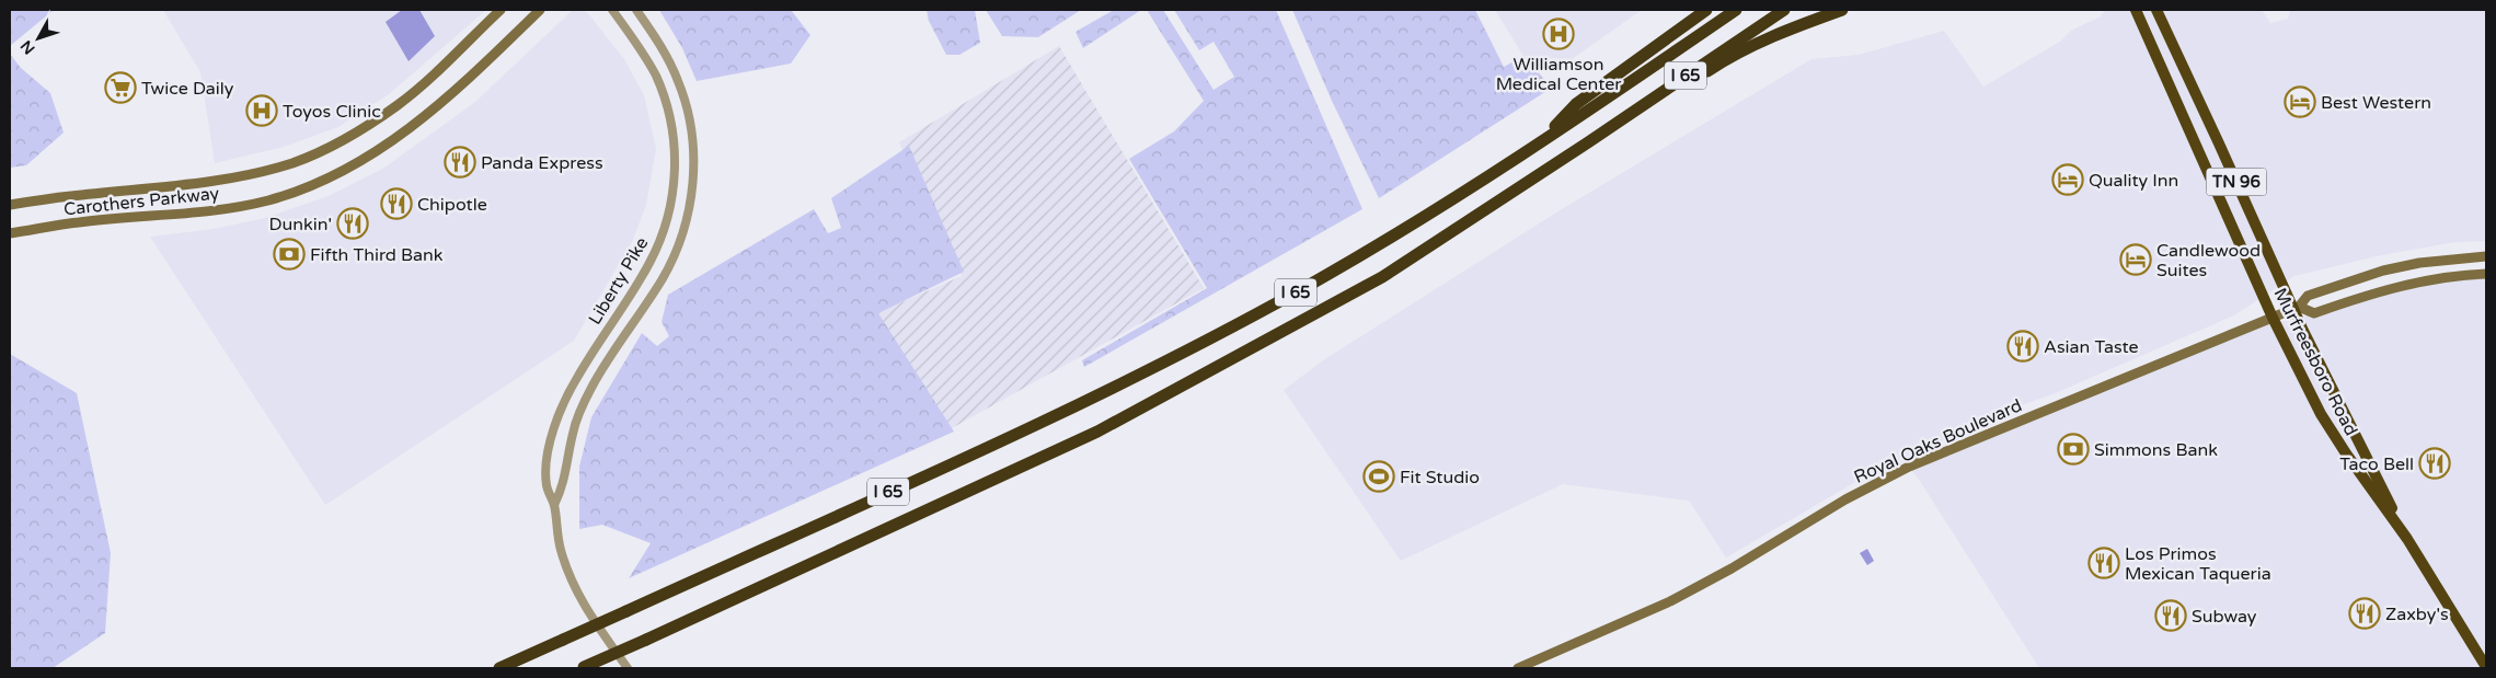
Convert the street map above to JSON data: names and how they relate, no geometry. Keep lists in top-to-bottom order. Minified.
{"streets":{"highway":["I 65","TN 96","Murfreesboro Road"],"main road":["Carothers Parkway","Royal Oaks Boulevard"],"street":["Liberty Pike"]},"crossings":[["Murfreesboro Road","Royal Oaks Boulevard"]],"places":{"hospital":["Williamson Medical Center","Toyos Clinic"],"supermarket":["Twice Daily"],"hotel":["Best Western","Quality Inn","Candlewood Suites"],"restaurant":["Panda Express","Chipotle","Dunkin'","Asian Taste","Taco Bell","Los Primos Mexican Taqueria","Zaxby's","Subway"],"bank":["Fifth Third Bank","Simmons Bank"],"sports":["Fit Studio"]},"north":"bottom left"}
